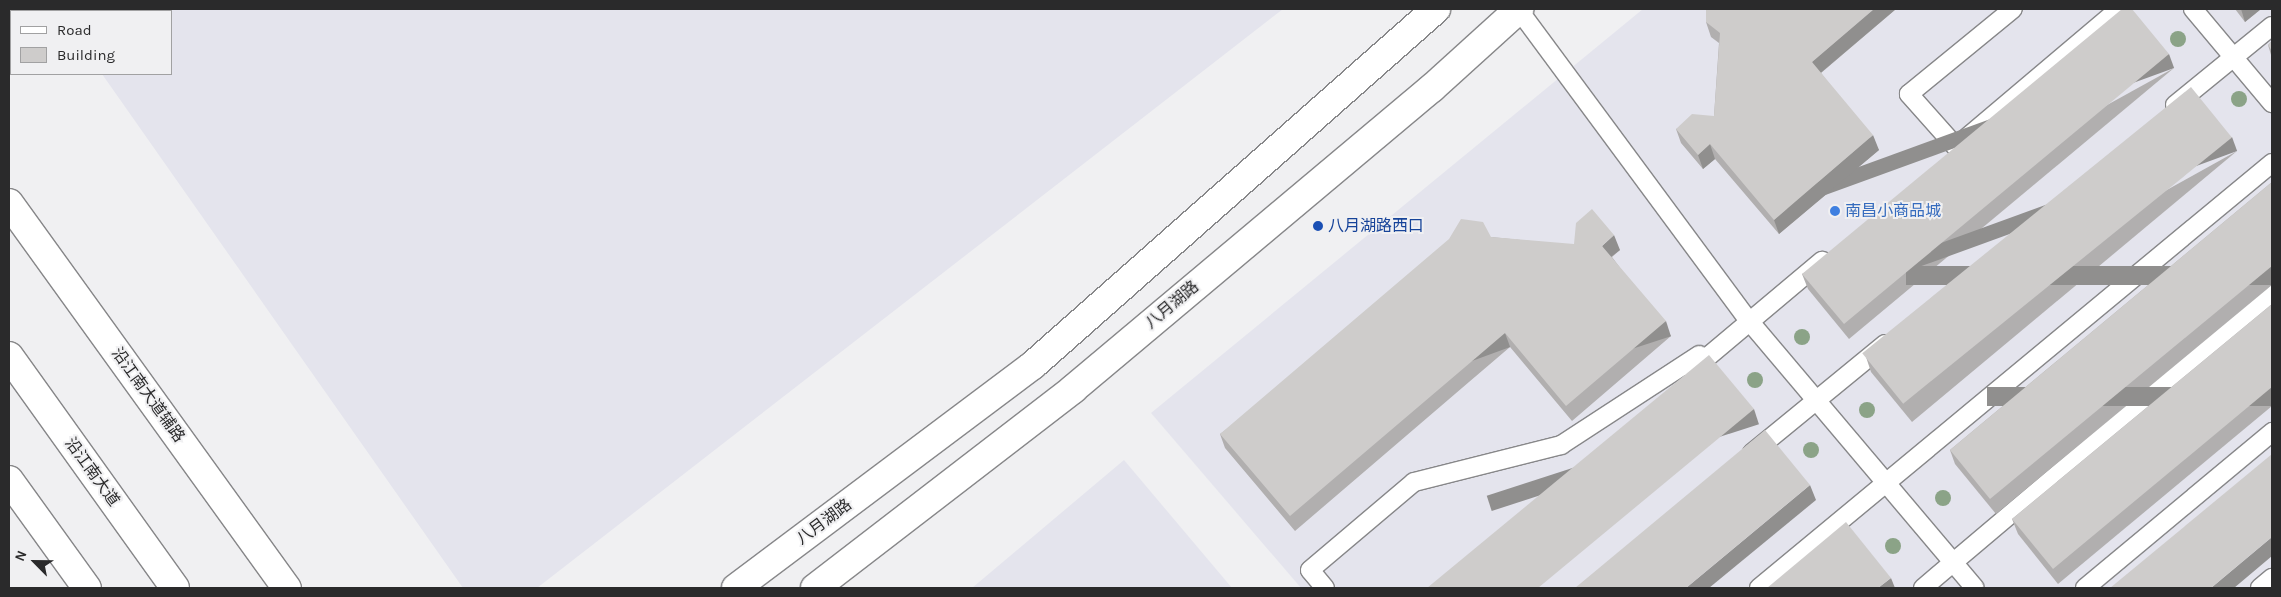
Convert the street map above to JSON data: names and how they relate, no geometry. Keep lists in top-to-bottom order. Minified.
{"streets":{"main road":["八月湖路","沿江南大道辅路","沿江南大道"]},"places":["南昌小商品城","八月湖路西口"],"legend":["Road","Building"],"north":"top left"}
